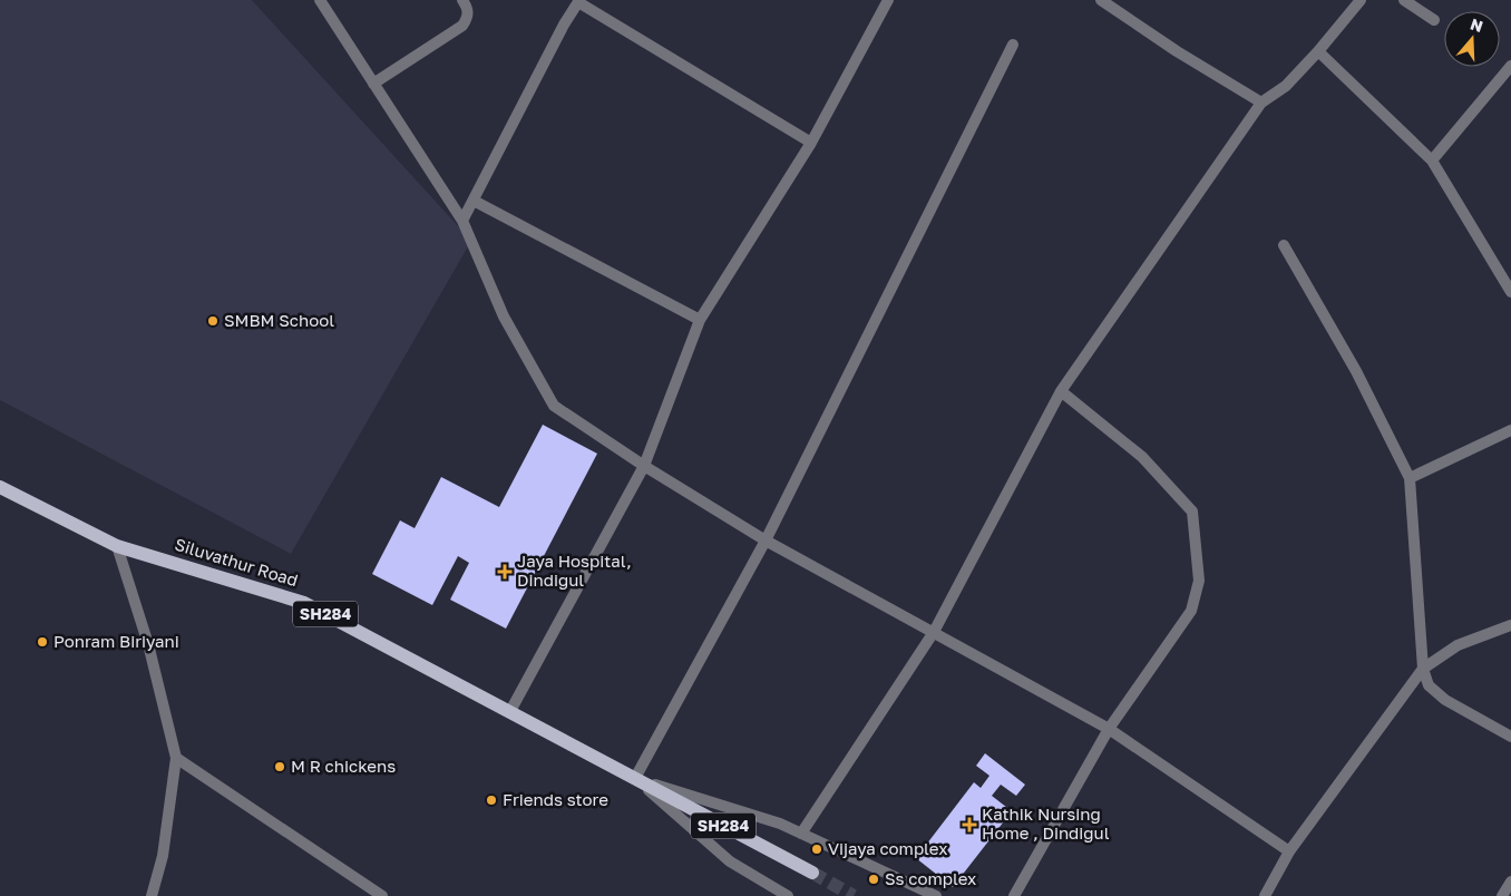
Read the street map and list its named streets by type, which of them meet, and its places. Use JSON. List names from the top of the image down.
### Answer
{
  "streets": {
    "main road": ["Siluvathur Road", "SH284"]
  },
  "crossings": [
    ["Siluvathur Road", "SH284"]
  ],
  "places": {
    "other": [
      "SMBM School",
      "Ponram Biriyani",
      "M R chickens",
      "Friends store",
      "Vijaya complex",
      "Ss complex"
    ],
    "health": ["Jaya Hospital, Dindigul", "Kathik Nursing Home , Dindigul"]
  },
  "north": "top"
}
